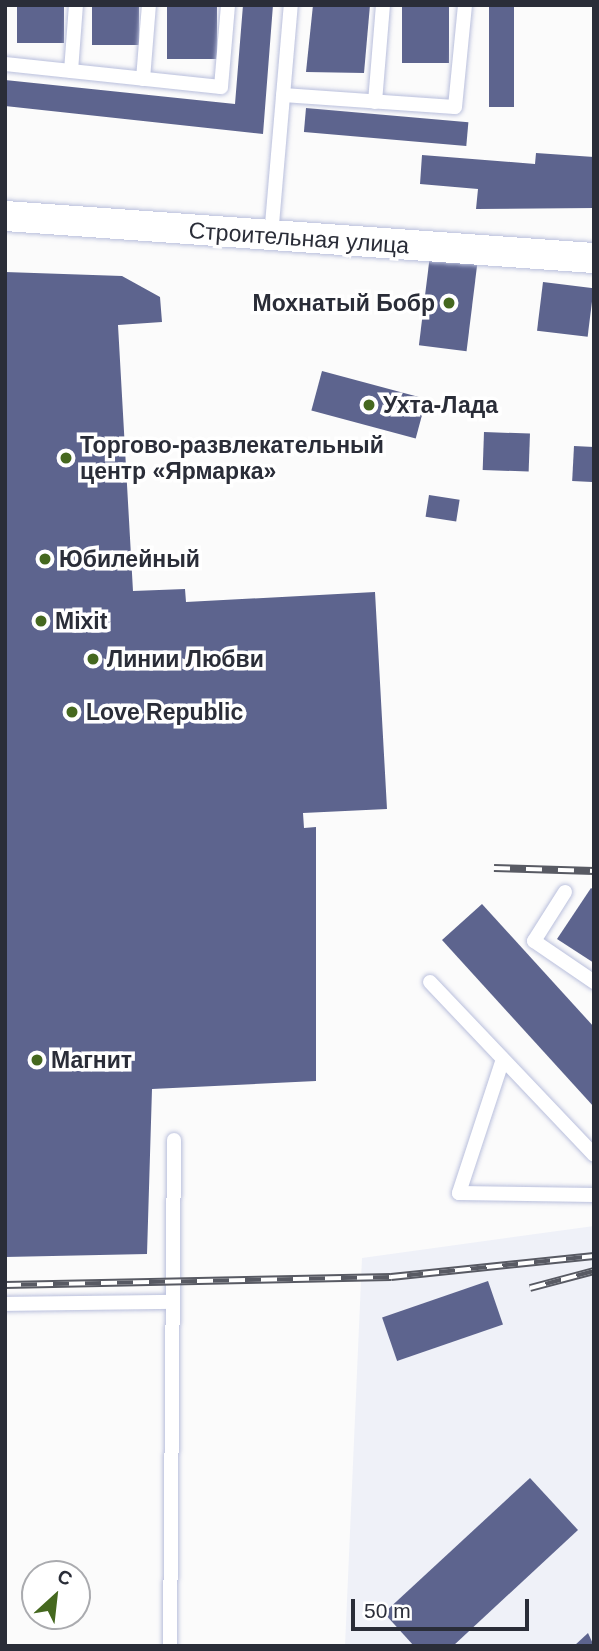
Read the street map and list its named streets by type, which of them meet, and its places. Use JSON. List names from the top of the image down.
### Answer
{
  "streets": {
    "street": ["Строительная улица"]
  },
  "places": [
    "Мохнатый Бобр",
    "Ухта-Лада",
    "Торгово-развлекательный центр «Ярмарка»",
    "Юбилейный",
    "Mixit",
    "Линии Любви",
    "Love Republic",
    "Магнит"
  ],
  "scale_bar": "50 m",
  "north": "top right"
}
